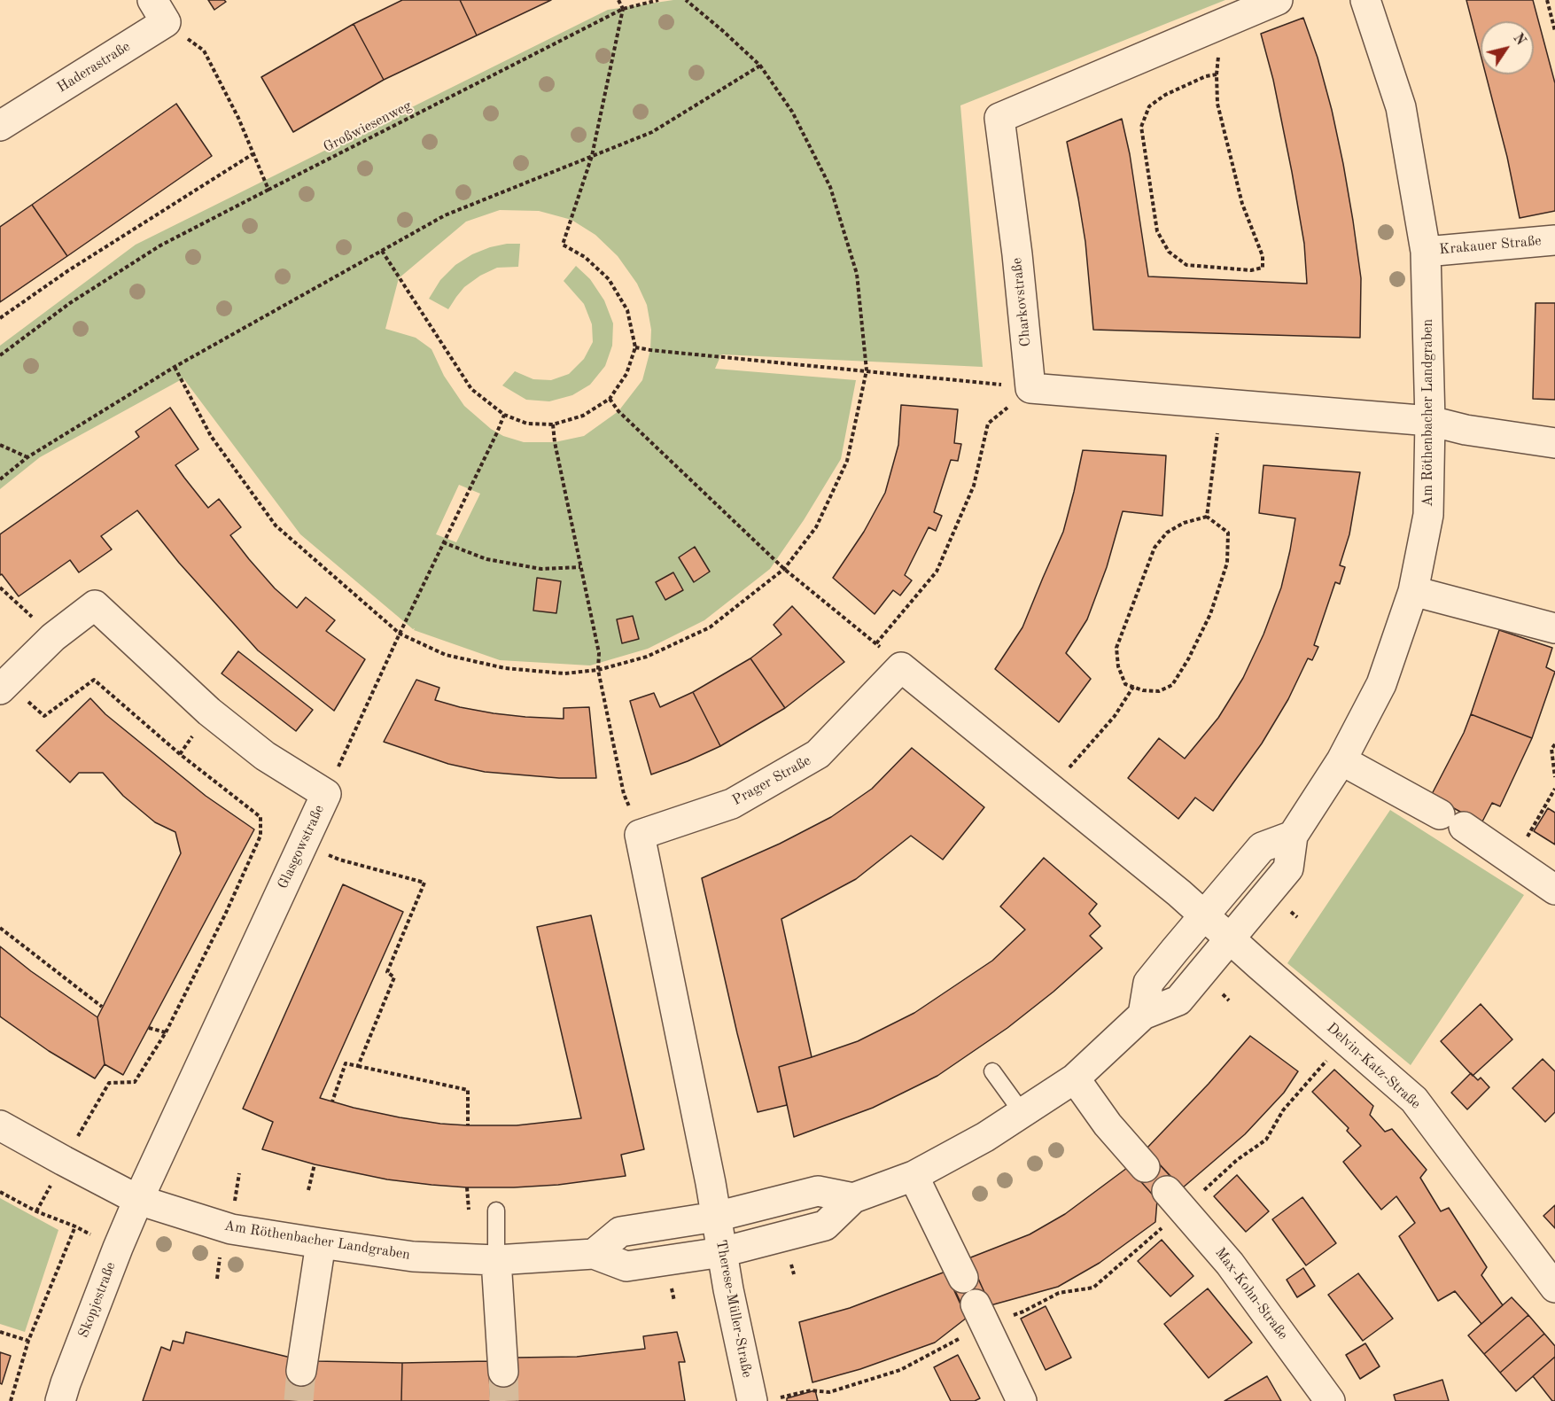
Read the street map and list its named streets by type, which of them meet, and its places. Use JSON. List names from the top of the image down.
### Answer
{
  "streets": {
    "street": [
      "Haderastraße",
      "Krakauer Straße",
      "Charkovstraße",
      "Am Röthenbacher Landgraben",
      "Prager Straße",
      "Glasgowstraße",
      "Delvin-Katz-Straße",
      "Max-Kohn-Straße",
      "Skopjestraße",
      "Therese-Müller-Straße"
    ],
    "path": ["Großwiesenweg"]
  },
  "crossings": [
    ["Krakauer Straße", "Am Röthenbacher Landgraben"],
    ["Am Röthenbacher Landgraben", "Glasgowstraße"],
    ["Am Röthenbacher Landgraben", "Delvin-Katz-Straße"],
    ["Am Röthenbacher Landgraben", "Skopjestraße"],
    ["Am Röthenbacher Landgraben", "Therese-Müller-Straße"],
    ["Glasgowstraße", "Skopjestraße"]
  ],
  "north": "top right"
}
